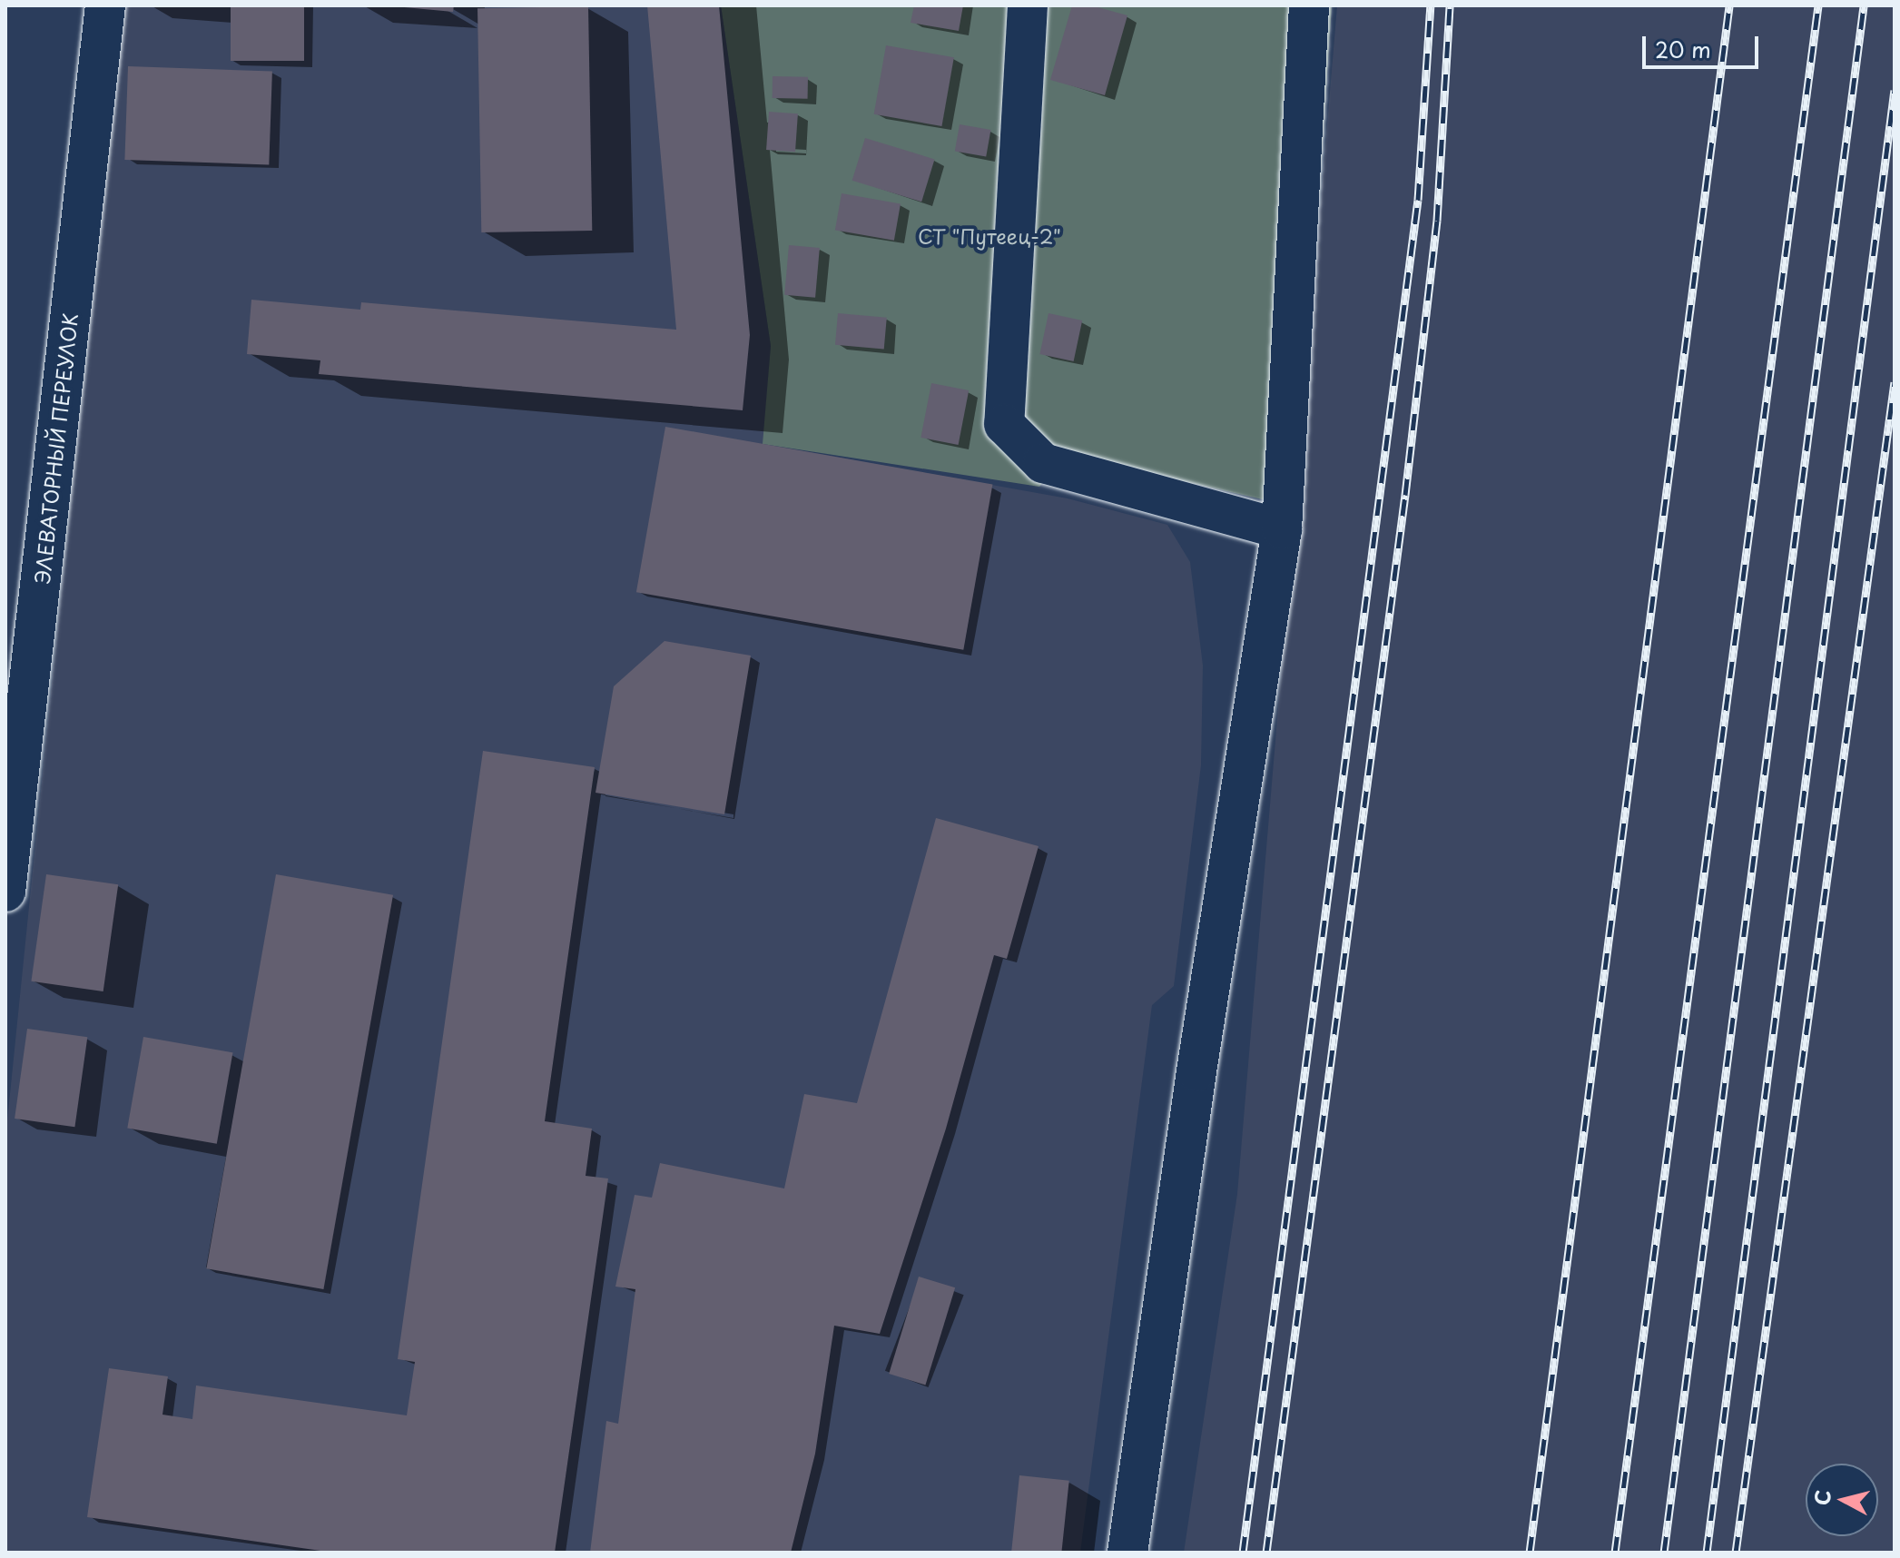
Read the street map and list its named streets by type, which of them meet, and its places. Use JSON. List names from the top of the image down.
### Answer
{
  "streets": {
    "street": ["ЭЛЕВАТОРНЫЙ ПЕРЕУЛОК"]
  },
  "parks": ["СТ \"Путеец-2\""],
  "scale_bar": "20 m",
  "north": "left"
}
